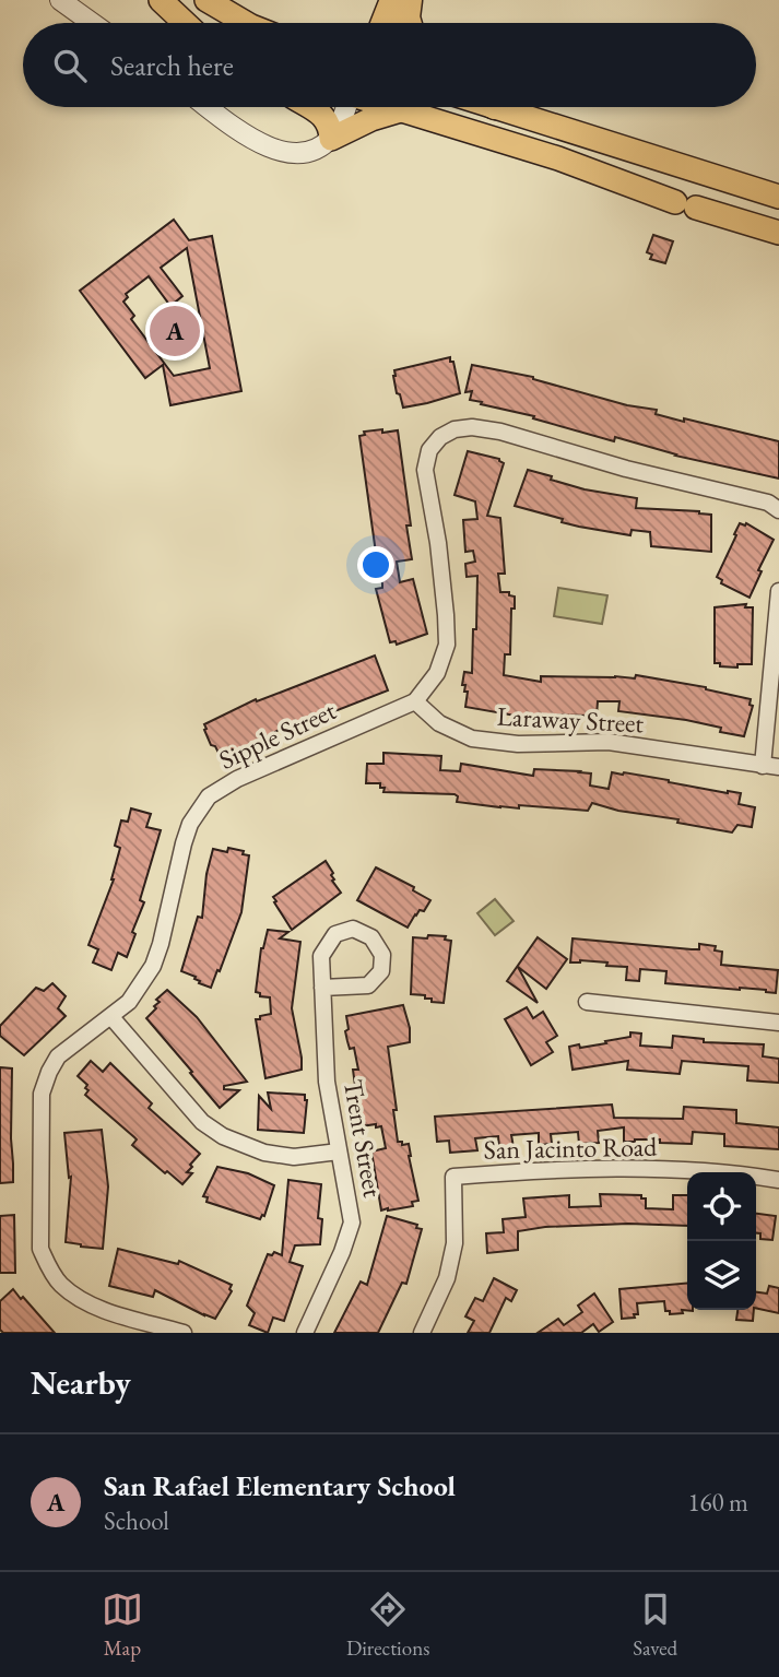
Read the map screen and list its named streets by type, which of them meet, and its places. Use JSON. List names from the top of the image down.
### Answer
{
  "streets": {
    "street": [
      "Laraway Street",
      "Sipple Street",
      "Trent Street",
      "San Jacinto Road"
    ]
  },
  "crossings": [
    ["Laraway Street", "Sipple Street"]
  ],
  "page": {
    "search": "Search here",
    "pins": "A",
    "heading": "Nearby",
    "list": [
      {
        "mark": "A",
        "name": "San Rafael Elementary School",
        "note": "School",
        "value": "160 m"
      }
    ],
    "nav": ["Map", "Directions", "Saved"]
  }
}
